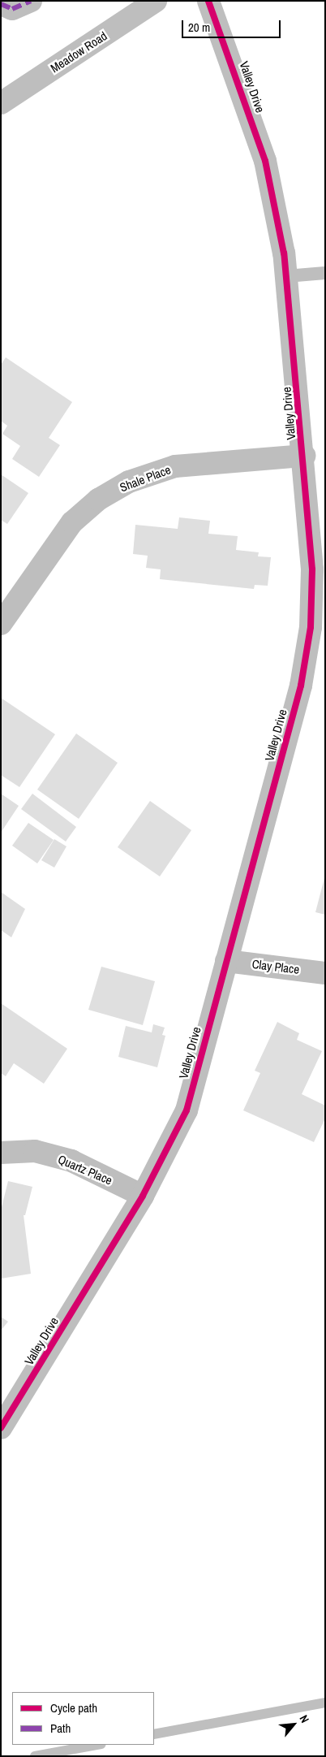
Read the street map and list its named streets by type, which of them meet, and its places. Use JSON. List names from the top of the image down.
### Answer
{
  "streets": {
    "street": [
      "Meadow Road",
      "Valley Drive",
      "Shale Place",
      "Clay Place",
      "Quartz Place"
    ]
  },
  "crossings": [
    ["Valley Drive", "Shale Place"],
    ["Valley Drive", "Clay Place"],
    ["Valley Drive", "Quartz Place"]
  ],
  "legend": ["Cycle path", "Path"],
  "scale_bar": "20 m",
  "north": "top right"
}
